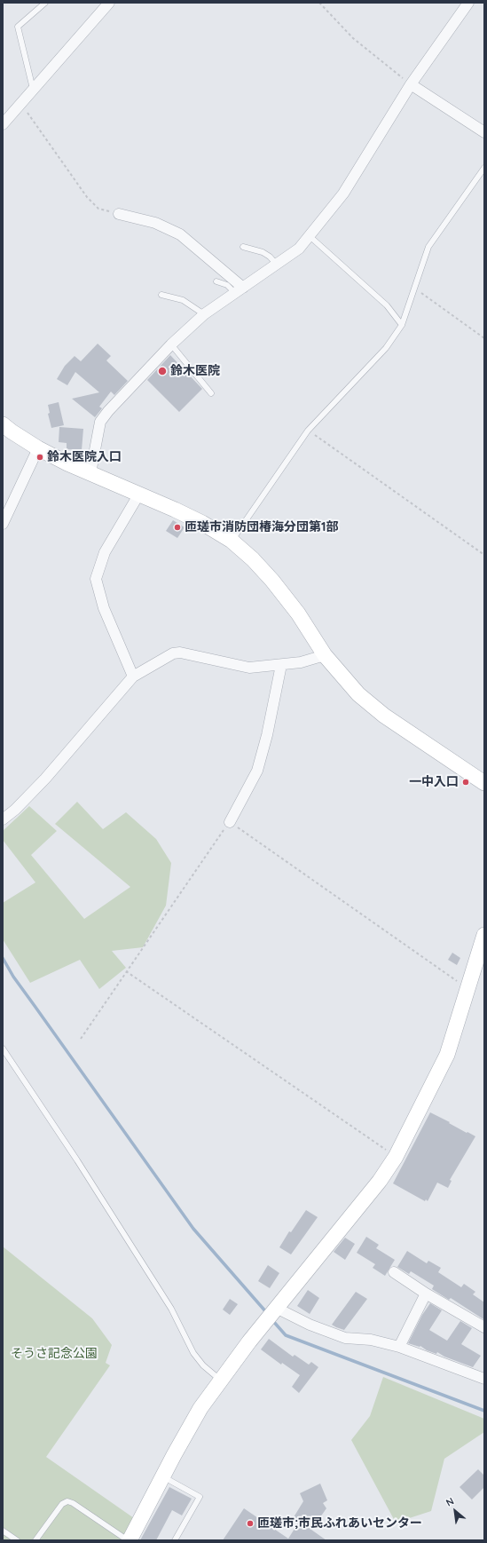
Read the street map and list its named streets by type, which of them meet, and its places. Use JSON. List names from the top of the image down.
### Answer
{
  "parks": ["そうさ記念公園"],
  "places": [
    "鈴木医院",
    "鈴木医院入口",
    "匝瑳市消防団椿海分団第1部",
    "一中入口",
    "匝瑳市;市民ふれあいセンター"
  ],
  "north": "top left"
}
